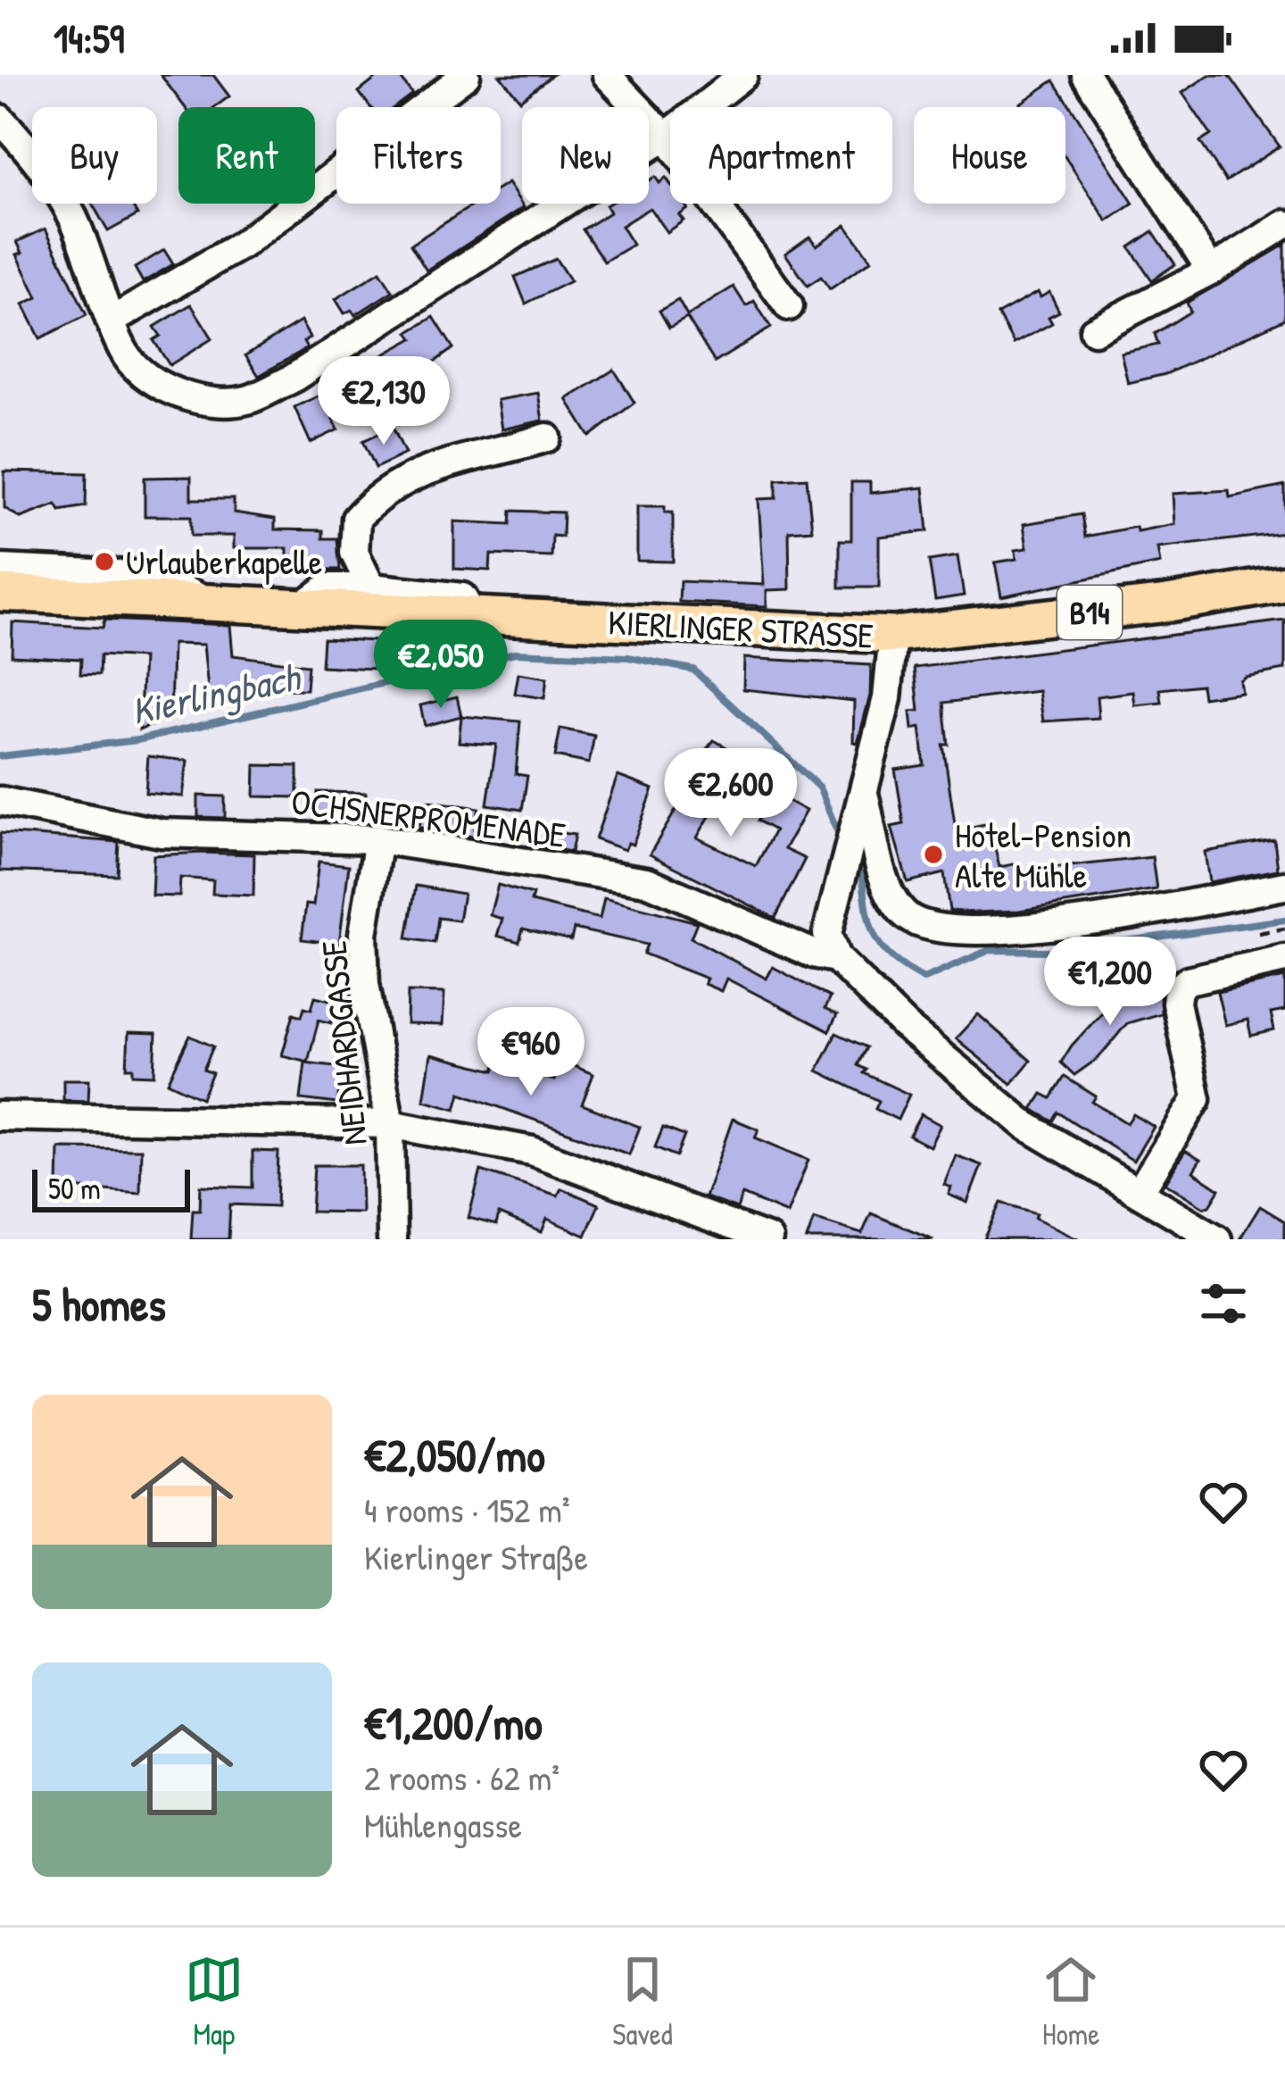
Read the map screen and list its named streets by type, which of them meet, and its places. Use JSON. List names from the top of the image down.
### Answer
{
  "streets": {
    "main road": ["B14", "KIERLINGER STRASSE"],
    "street": ["OCHSNERPROMENADE", "NEIDHARDGASSE"]
  },
  "crossings": [
    ["OCHSNERPROMENADE", "NEIDHARDGASSE"]
  ],
  "water": ["Kierlingbach"],
  "places": ["Urlauberkapelle", "Hotel-Pension Alte Mühle"],
  "scale_bar": "50 m",
  "page": {
    "status": "14:59",
    "chip": [
      "Buy",
      "Rent",
      "Filters",
      "New",
      "Apartment",
      "House"
    ],
    "price": [
      "€2,130",
      "€2,050",
      "€2,600",
      "€1,200",
      "€960"
    ],
    "scale": "50 m",
    "heading": "5 homes",
    "list": [
      {
        "name": "€2,050/mo",
        "note": "4 rooms · 152 m² · Kierlinger Straße"
      },
      {
        "name": "€1,200/mo",
        "note": "2 rooms · 62 m² · Mühlengasse"
      }
    ],
    "tabs": ["Map", "Saved", "Home"]
  }
}
